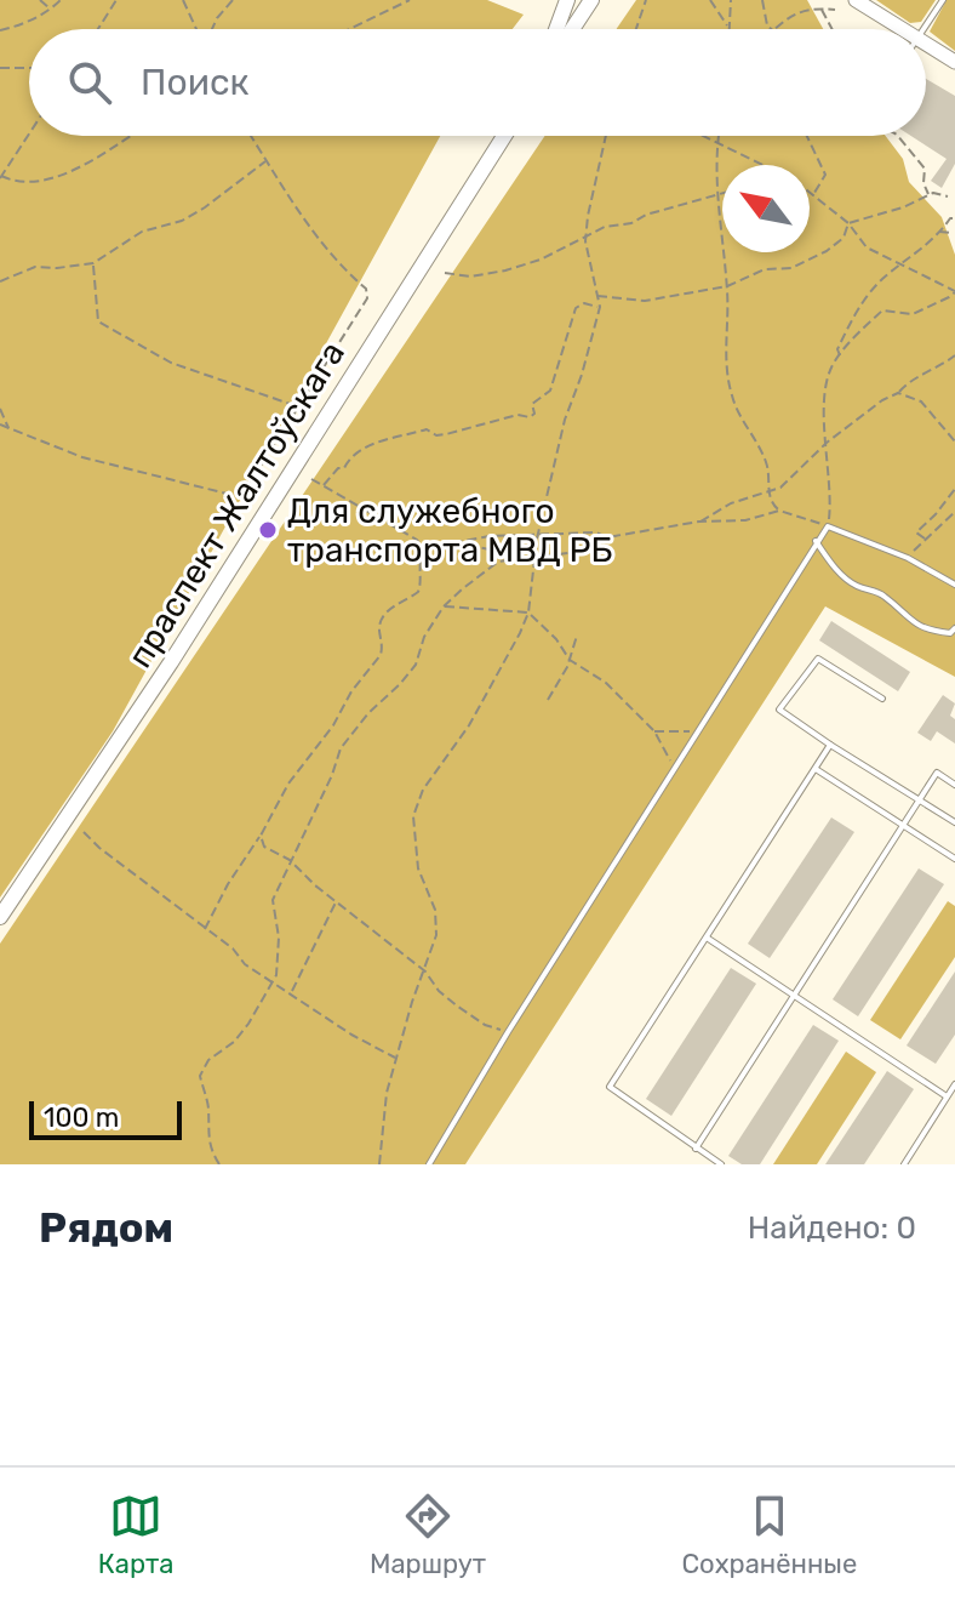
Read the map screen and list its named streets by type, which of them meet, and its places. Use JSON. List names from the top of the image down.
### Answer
{
  "streets": {
    "main road": ["праспект Жалтоўскага"]
  },
  "places": ["Для служебного транспорта МВД РБ"],
  "scale_bar": "100 m",
  "north": "top left",
  "page": {
    "search": "Поиск",
    "scale": "100 m",
    "heading": ["Рядом", "Найдено: 0"],
    "nav": ["Карта", "Маршрут", "Сохранённые"]
  }
}
